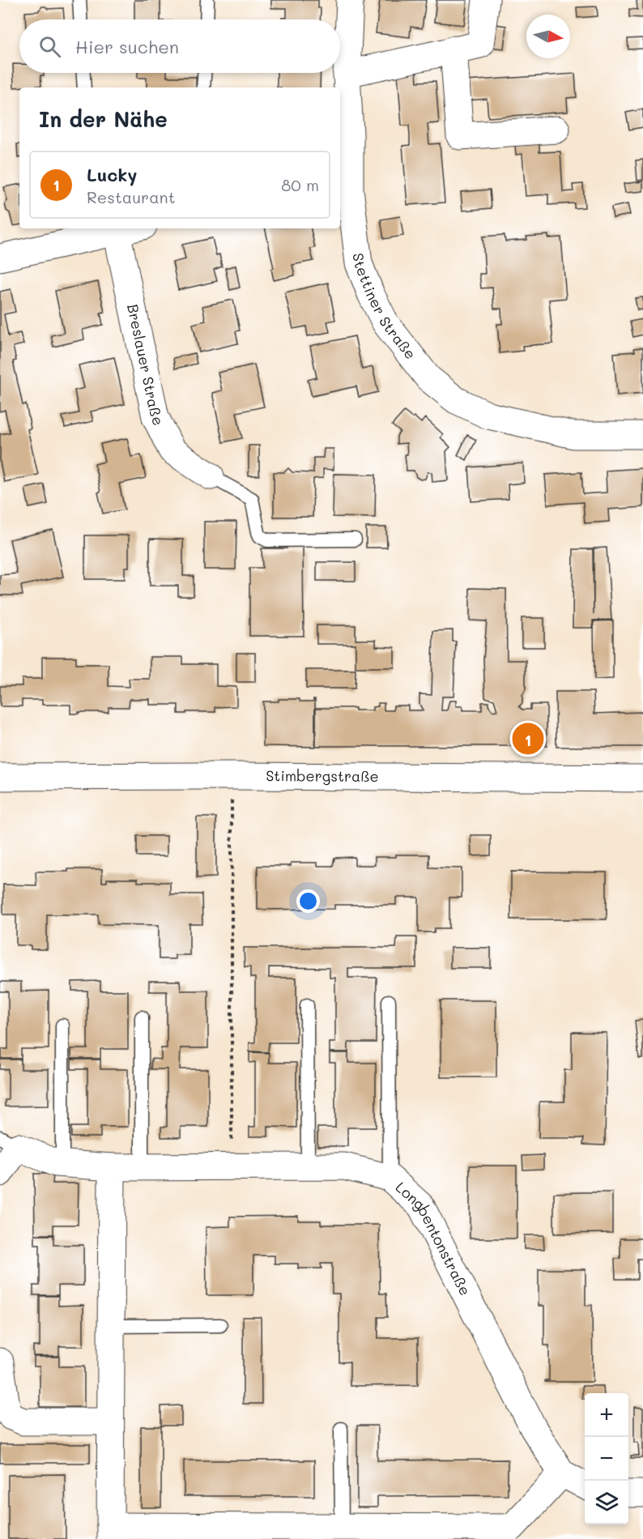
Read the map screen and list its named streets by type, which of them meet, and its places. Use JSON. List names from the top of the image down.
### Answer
{
  "streets": {
    "street": [
      "Stettiner Straße",
      "Breslauer Straße",
      "Stimbergstraße",
      "Longbentonstraße"
    ]
  },
  "north": "right",
  "page": {
    "search": "Hier suchen",
    "heading": "In der Nähe",
    "list": [
      {
        "mark": "1",
        "name": "Lucky",
        "note": "Restaurant",
        "value": "80 m"
      }
    ],
    "pins": "1",
    "map_buttons": ["+", "−"]
  }
}
